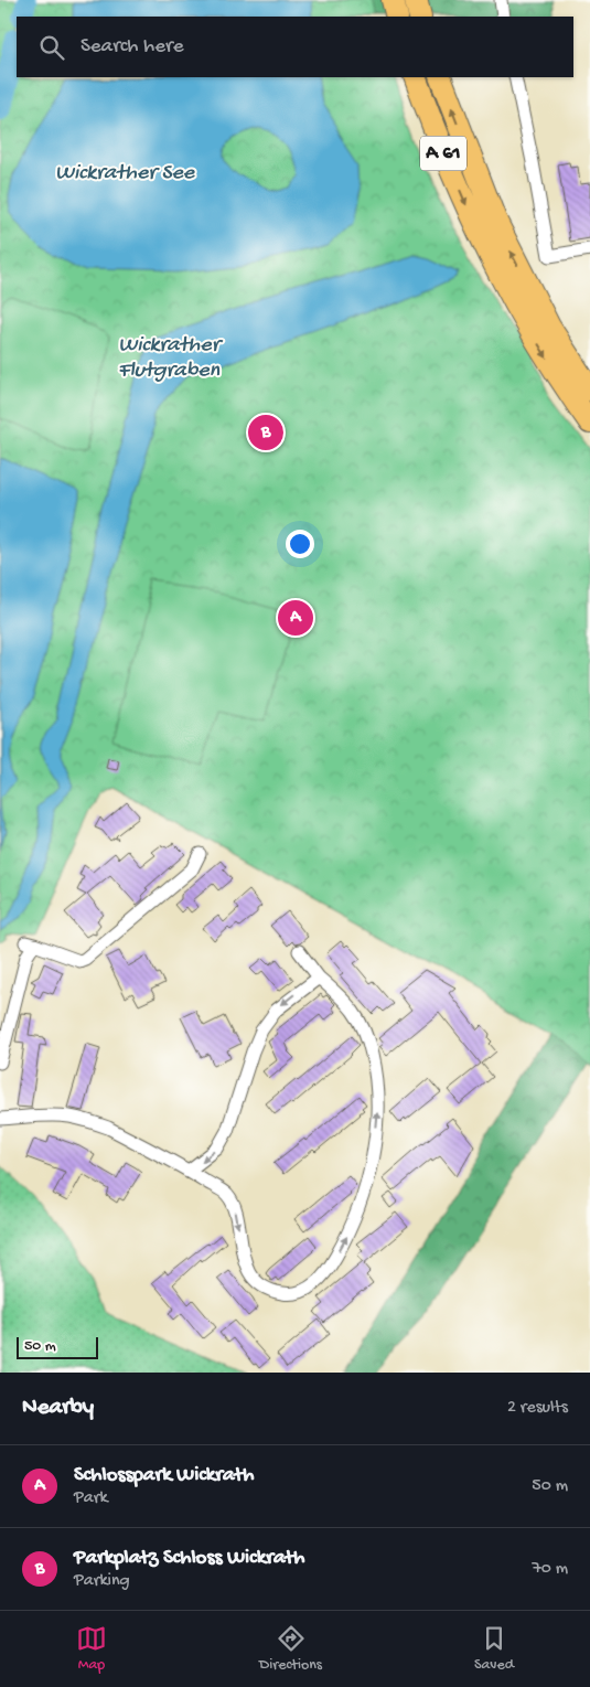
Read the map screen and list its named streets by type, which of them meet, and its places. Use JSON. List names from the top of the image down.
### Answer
{
  "streets": {
    "highway": ["A 61"]
  },
  "water": ["Wickrather See", "Wickrather Flutgraben"],
  "scale_bar": "50 m",
  "page": {
    "search": "Search here",
    "pins": ["B", "A"],
    "scale": "50 m",
    "heading": ["Nearby", "2 results"],
    "list": [
      {
        "mark": "A",
        "name": "Schlosspark Wickrath",
        "note": "Park",
        "value": "50 m"
      },
      {
        "mark": "B",
        "name": "Parkplatz Schloss Wickrath",
        "note": "Parking",
        "value": "70 m"
      }
    ],
    "nav": ["Map", "Directions", "Saved"]
  }
}
